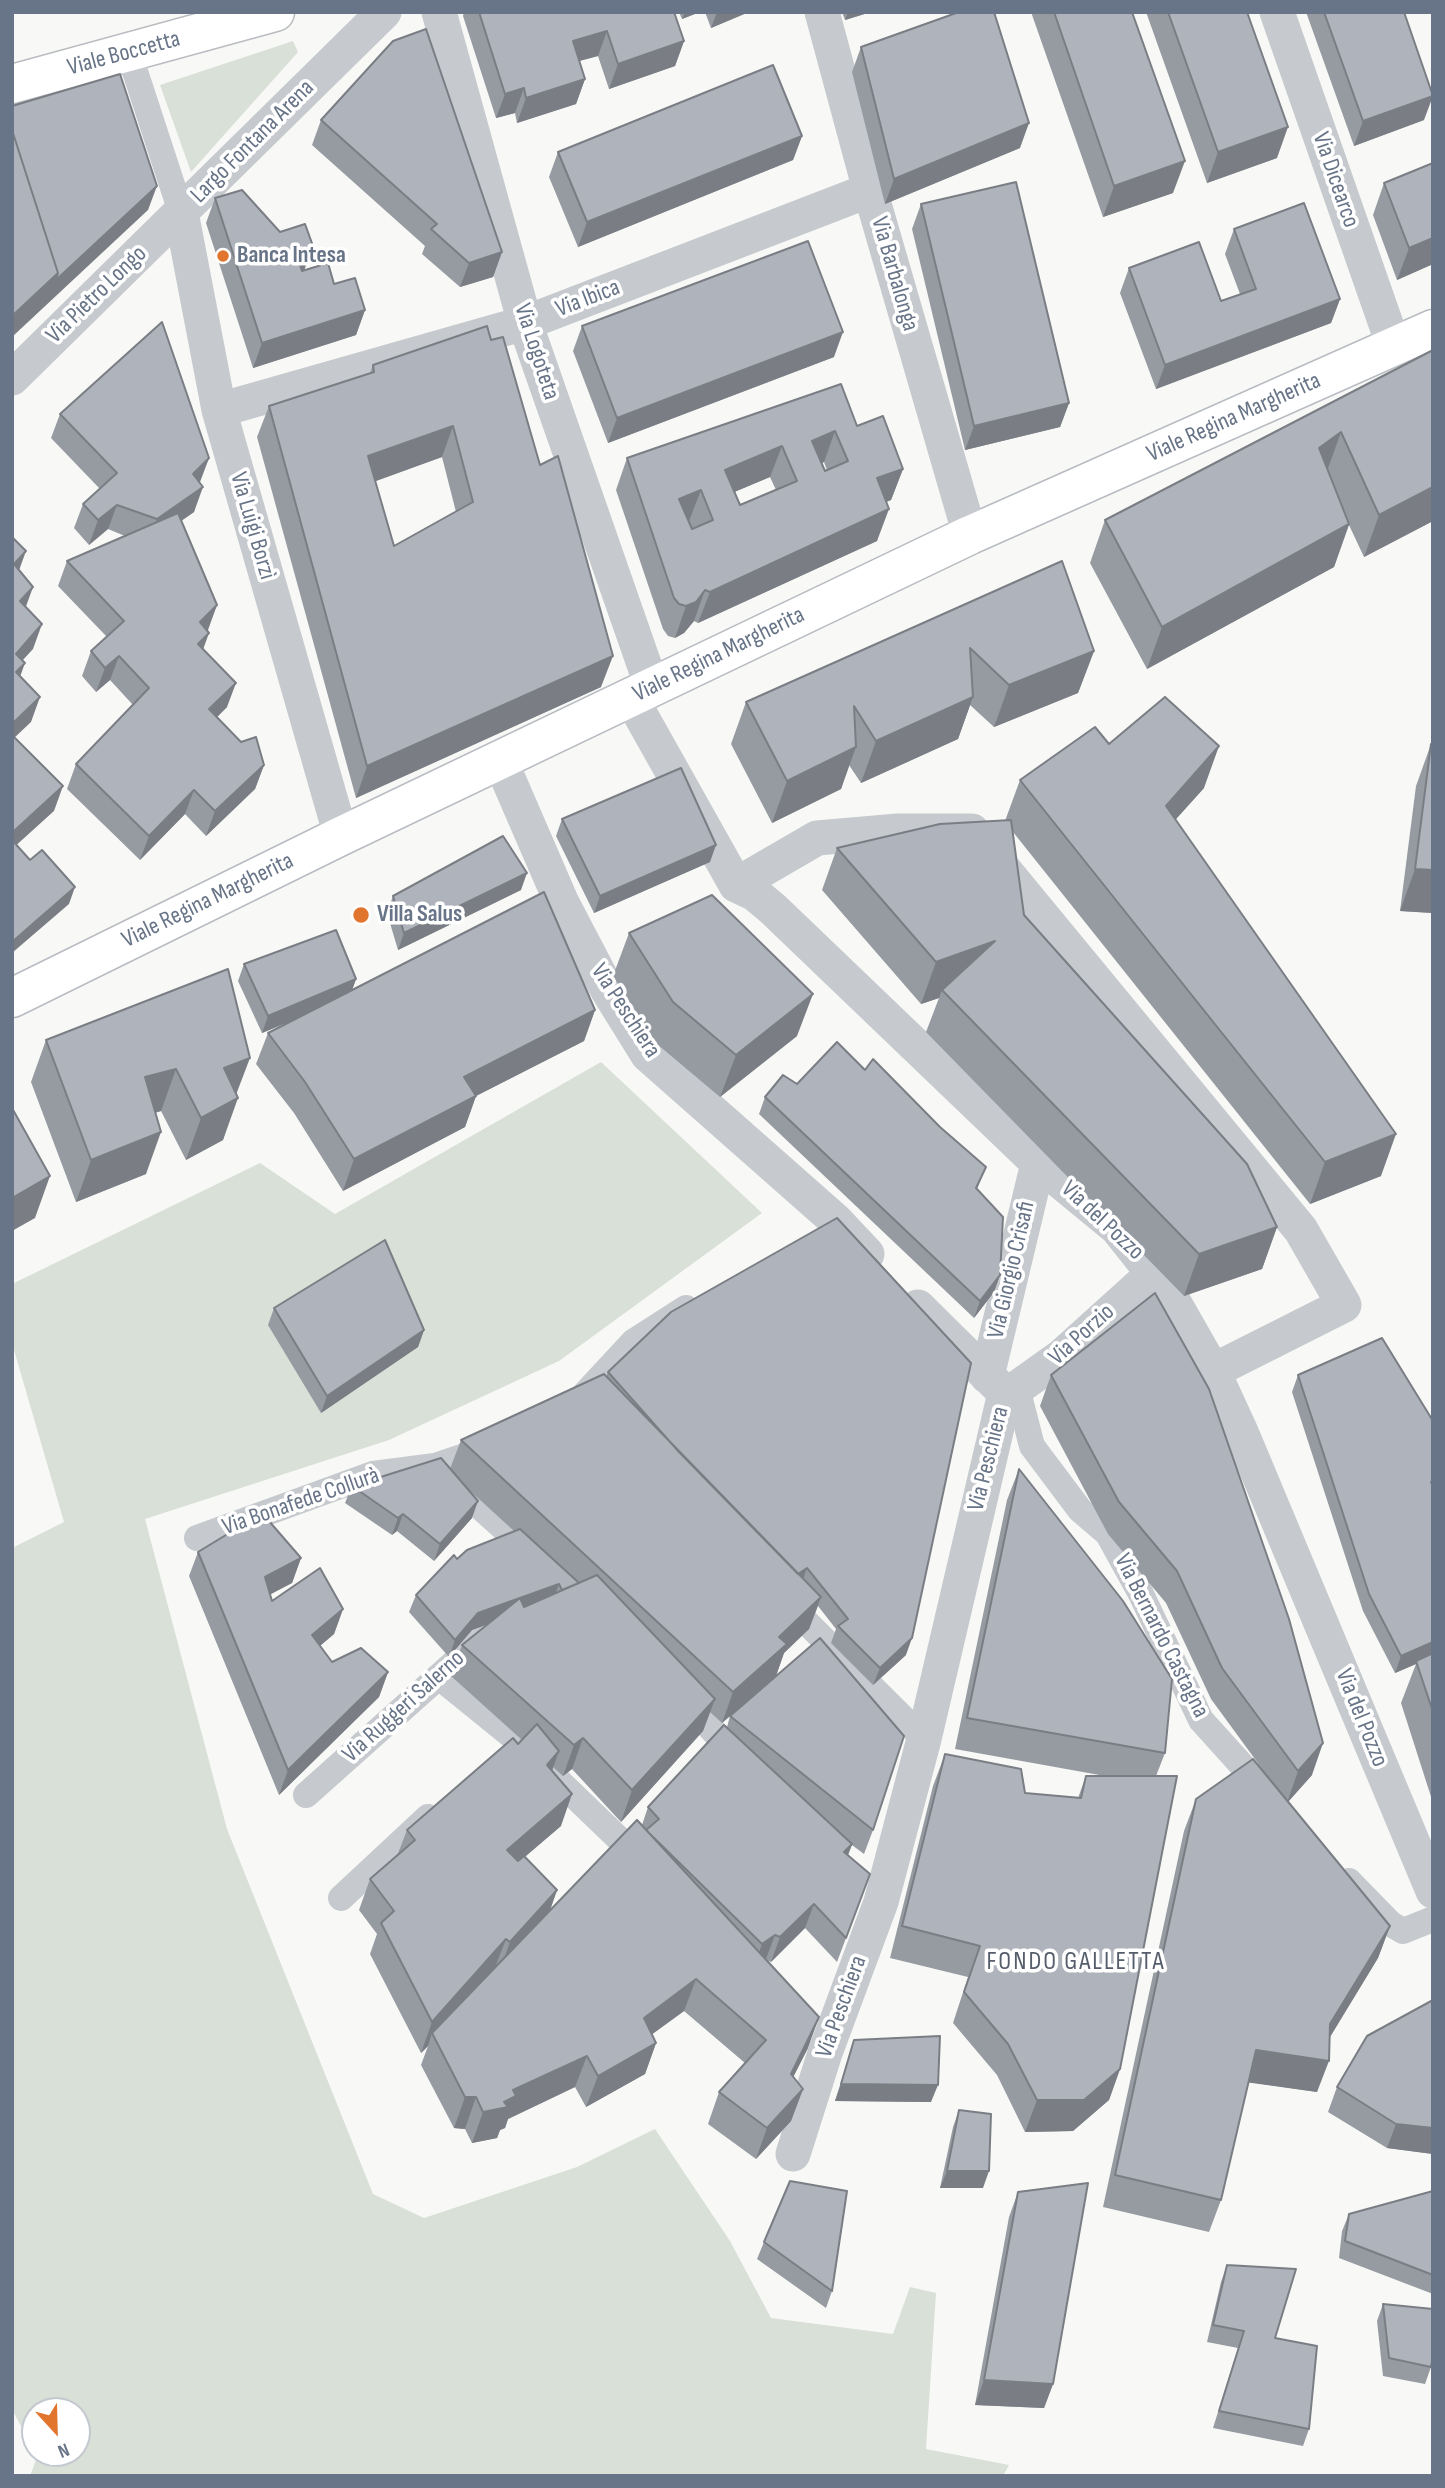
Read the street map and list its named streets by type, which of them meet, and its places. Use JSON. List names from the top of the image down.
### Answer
{
  "streets": {
    "main road": ["Viale Boccetta", "Viale Regina Margherita"],
    "street": [
      "Largo Fontana Arena",
      "Via Dicearco",
      "Via Barbalonga",
      "Via Pietro Longo",
      "Via Ibica",
      "Via Logoteta",
      "Via Luigi Borzì",
      "Via Peschiera",
      "Via del Pozzo",
      "Via Giorgio Crisafi",
      "Via Porzio",
      "Via Bonafede Collurà",
      "Via Bernardo Castagna",
      "Via Ruggeri Salerno"
    ]
  },
  "crossings": [
    ["Viale Boccetta", "Largo Fontana Arena"],
    ["Largo Fontana Arena", "Via Pietro Longo"],
    ["Largo Fontana Arena", "Via Luigi Borzì"],
    ["Via Dicearco", "Viale Regina Margherita"],
    ["Via Barbalonga", "Via Ibica"],
    ["Via Barbalonga", "Viale Regina Margherita"],
    ["Via Pietro Longo", "Via Luigi Borzì"],
    ["Via Ibica", "Via Logoteta"],
    ["Via Ibica", "Via Luigi Borzì"],
    ["Via Logoteta", "Viale Regina Margherita"],
    ["Via Logoteta", "Via del Pozzo"],
    ["Viale Regina Margherita", "Via Luigi Borzì"],
    ["Viale Regina Margherita", "Via Peschiera"],
    ["Viale Regina Margherita", "Via del Pozzo"],
    ["Via Peschiera", "Via Giorgio Crisafi"],
    ["Via Peschiera", "Via Porzio"],
    ["Via Peschiera", "Via Bernardo Castagna"],
    ["Via del Pozzo", "Via Giorgio Crisafi"],
    ["Via del Pozzo", "Via Porzio"],
    ["Via Giorgio Crisafi", "Via Porzio"],
    ["Via Giorgio Crisafi", "Via Bernardo Castagna"],
    ["Via Porzio", "Via Bernardo Castagna"]
  ],
  "districts": ["FONDO GALLETTA"],
  "places": ["Banca Intesa", "Villa Salus"],
  "north": "bottom"
}
